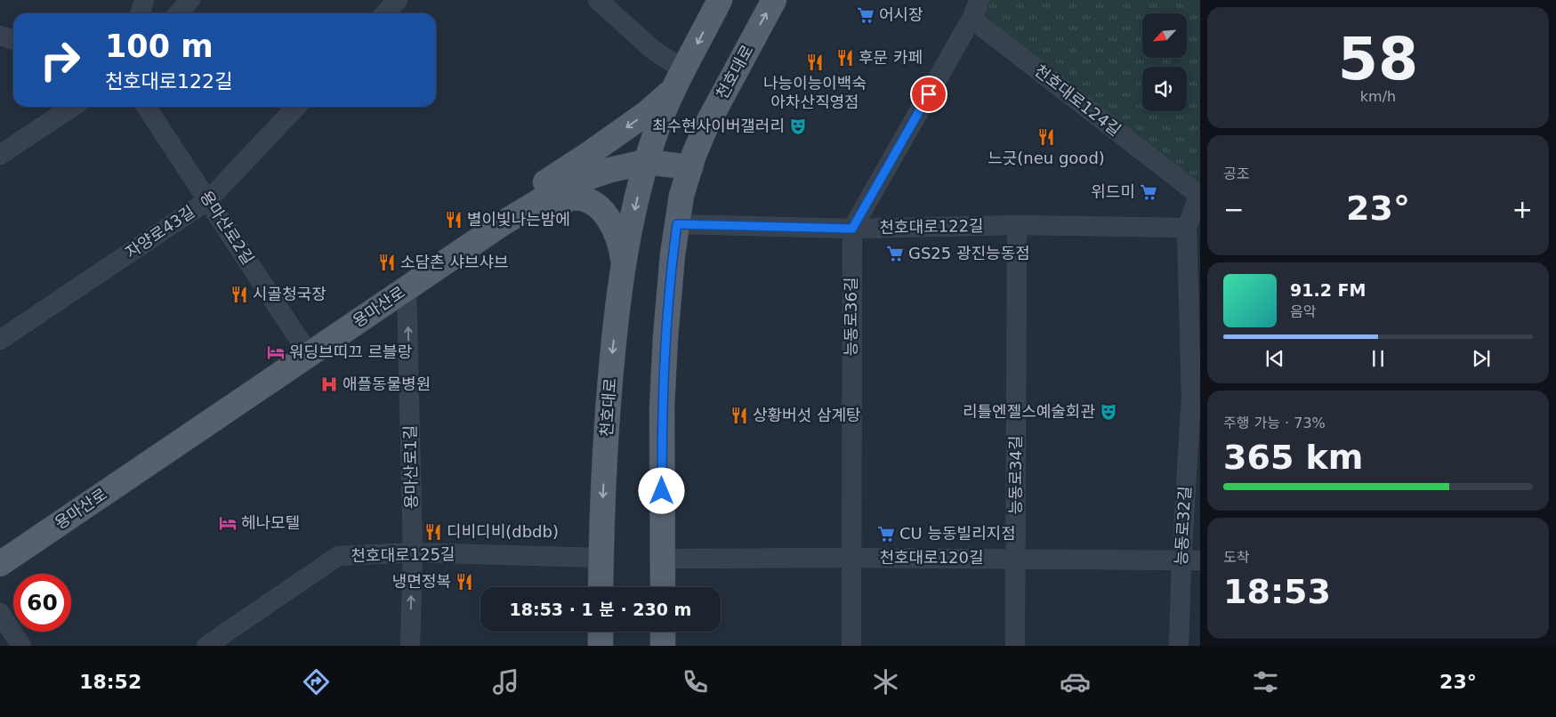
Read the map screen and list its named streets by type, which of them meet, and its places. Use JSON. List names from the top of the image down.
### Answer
{
  "streets": {
    "main road": ["천호대로", "용마산로"],
    "street": [
      "천호대로124길",
      "천호대로122길",
      "용마산로2길",
      "자양로43길",
      "능동로36길",
      "용마산로1길",
      "능동로34길",
      "능동로32길",
      "천호대로125길",
      "천호대로120길"
    ]
  },
  "crossings": [
    ["천호대로", "천호대로122길"],
    ["천호대로", "용마산로"],
    ["천호대로", "천호대로125길"],
    ["천호대로", "천호대로120길"],
    ["천호대로124길", "능동로36길"],
    ["천호대로124길", "능동로32길"],
    ["천호대로122길", "능동로36길"],
    ["천호대로122길", "능동로34길"],
    ["천호대로122길", "능동로32길"],
    ["용마산로2길", "자양로43길"],
    ["용마산로2길", "용마산로"],
    ["용마산로", "용마산로1길"],
    ["능동로36길", "천호대로120길"],
    ["용마산로1길", "천호대로125길"],
    ["능동로34길", "천호대로120길"],
    ["능동로32길", "천호대로120길"]
  ],
  "one_way": ["용마산로1길"],
  "places": {
    "supermarket": [
      "어시장",
      "위드미",
      "GS25 광진능동점",
      "CU 능동빌리지점"
    ],
    "restaurant": [
      "후문 카페",
      "나능이능이백숙 아차산직영점",
      "느긋(neu good)",
      "별이빛나는밤에",
      "소담촌 샤브샤브",
      "시골청국장",
      "상황버섯 삼계탕",
      "디비디비(dbdb)",
      "냉면정복"
    ],
    "theatre": ["최수현사이버갤러리", "리틀엔젤스예술회관"],
    "hotel": ["워딩브띠끄 르블랑", "헤나모텔"],
    "hospital": ["애플동물병원"]
  },
  "north": "bottom left",
  "page": {
    "tile": [
      ["58", "km/h"],
      "공조",
      ["주행 가능 · 73%", "365 km"],
      ["도착", "18:53"]
    ],
    "turn": ["100 m", "천호대로122길"],
    "heat": ["−", "23°", "+"],
    "song": ["91.2 FM", "음악"],
    "limit": "60",
    "trip": "18:53 · 1 분 · 230 m",
    "tabs": ["18:52", "23°"]
  }
}
